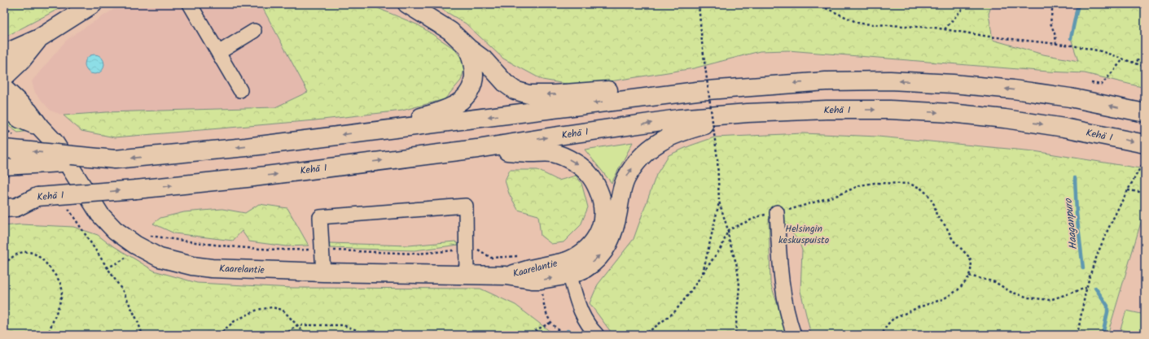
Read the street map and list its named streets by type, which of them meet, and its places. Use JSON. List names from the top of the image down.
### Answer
{
  "streets": {
    "main road": ["Kehä I", "Kaarelantie"]
  },
  "water": ["Haaganpuro"],
  "parks": ["Helsingin keskuspuisto"]
}
